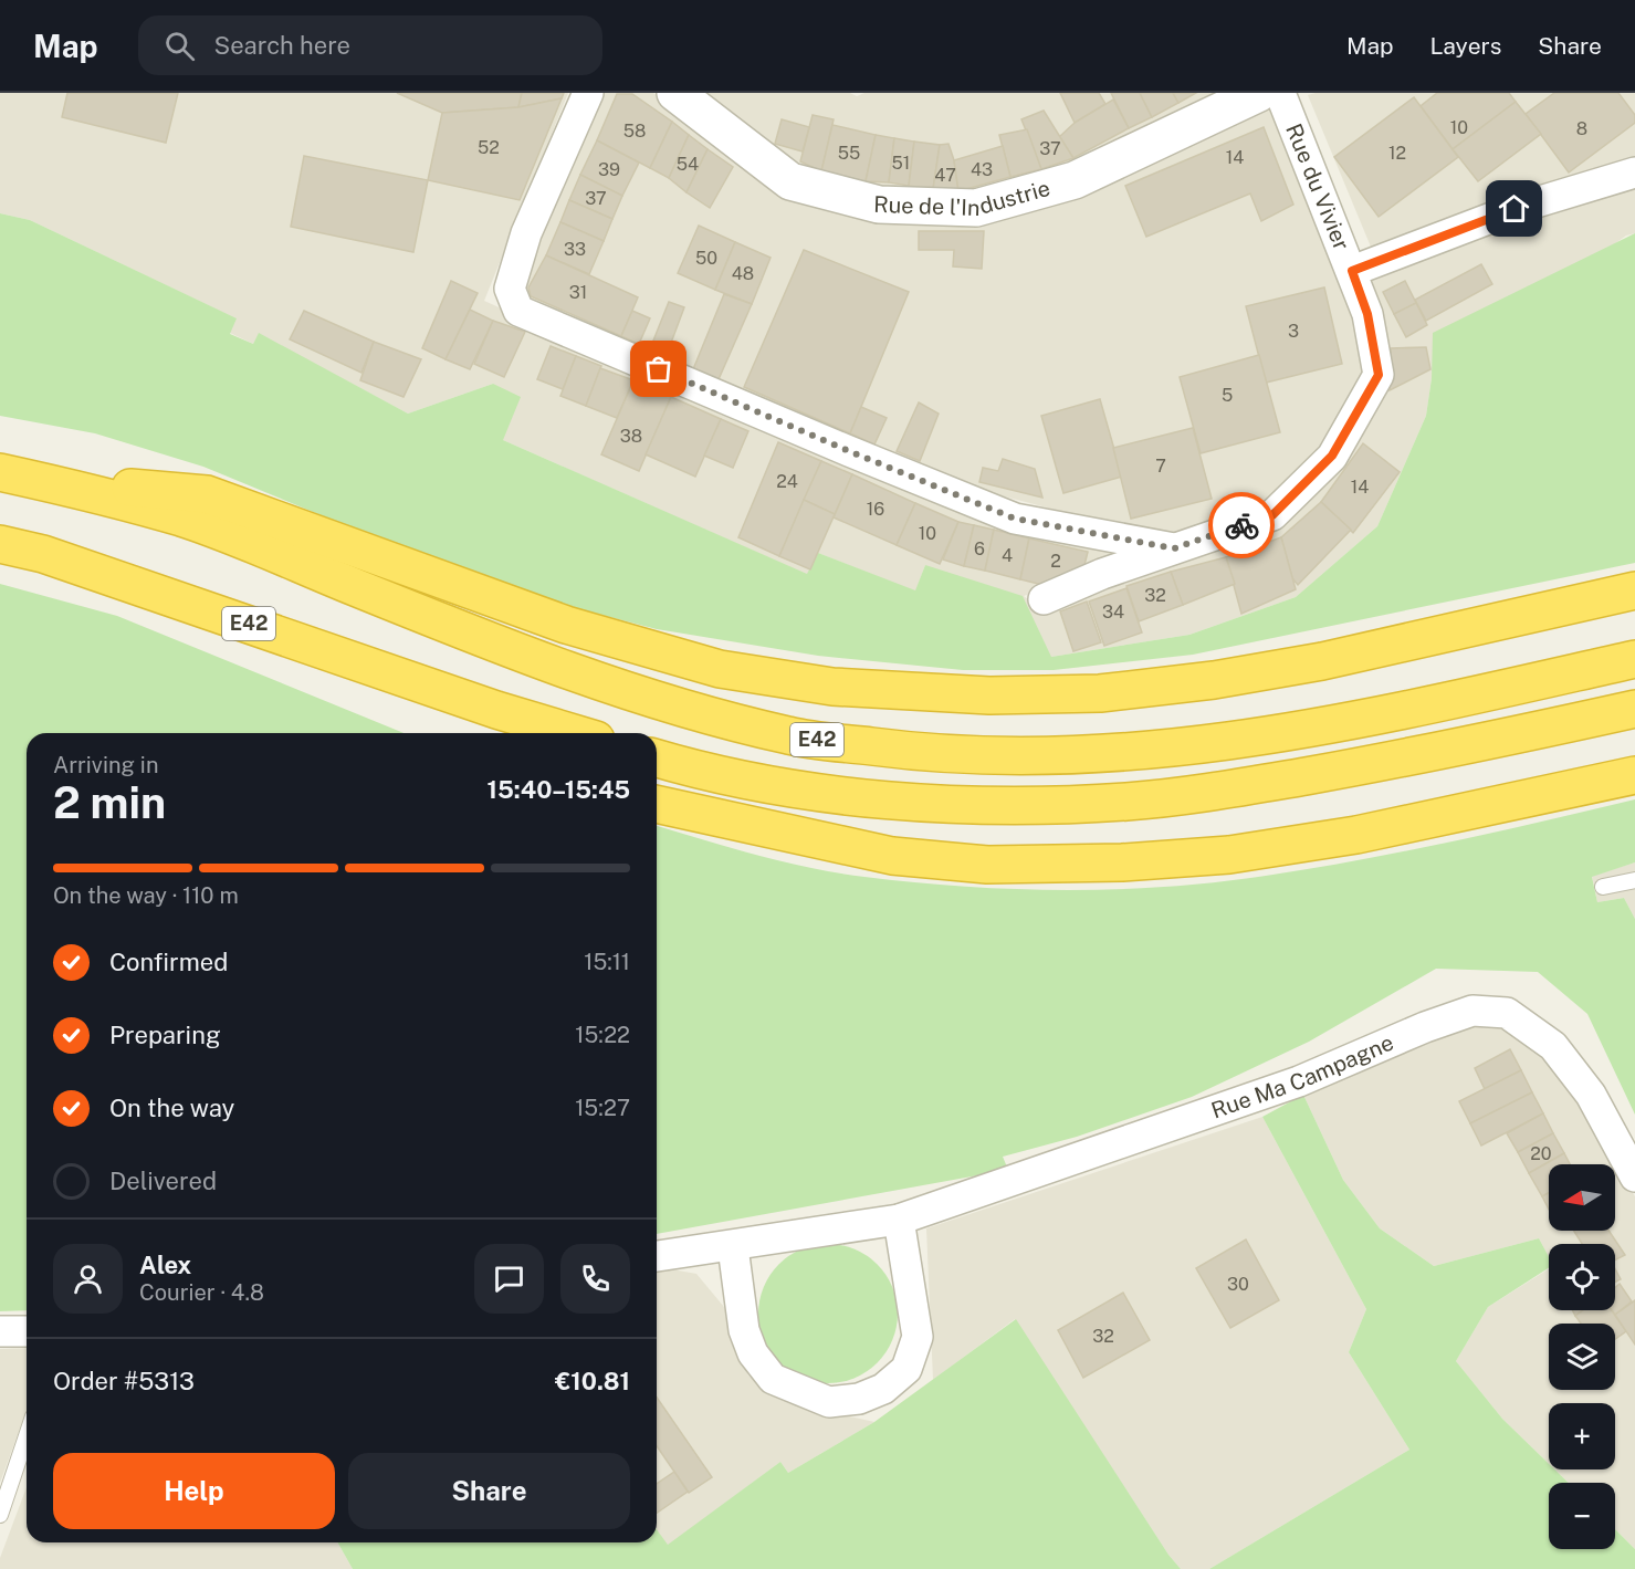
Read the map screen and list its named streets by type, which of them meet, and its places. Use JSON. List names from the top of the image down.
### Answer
{
  "streets": {
    "highway": ["E42"],
    "street": ["Rue du Vivier", "Rue de l'Industrie", "Rue Ma Campagne"]
  },
  "house_numbers": [
    "10",
    "8",
    "58",
    "52",
    "37",
    "55",
    "12",
    "14",
    "51",
    "54",
    "39",
    "43",
    "47",
    "37",
    "33",
    "50",
    "48",
    "31",
    "3",
    "5",
    "38",
    "7",
    "24",
    "14",
    "16",
    "10",
    "6",
    "4",
    "2",
    "32",
    "34",
    "20",
    "30",
    "32"
  ],
  "north": "left",
  "page": {
    "header": "Map",
    "search": "Search here",
    "nav": ["Map", "Layers", "Share"],
    "heading": ["2 min", "Arriving in", "15:40–15:45"],
    "panel": [
      "Alex",
      "Courier · 4.8",
      "Order #5313",
      "€10.81"
    ],
    "bar": "On the way · 110 m",
    "list": [
      ["Confirmed", "15:11"],
      ["Preparing", "15:22"],
      ["On the way", "15:27"],
      "Delivered"
    ],
    "map_buttons": ["+", "−"],
    "buttons": ["Help", "Share"]
  }
}
